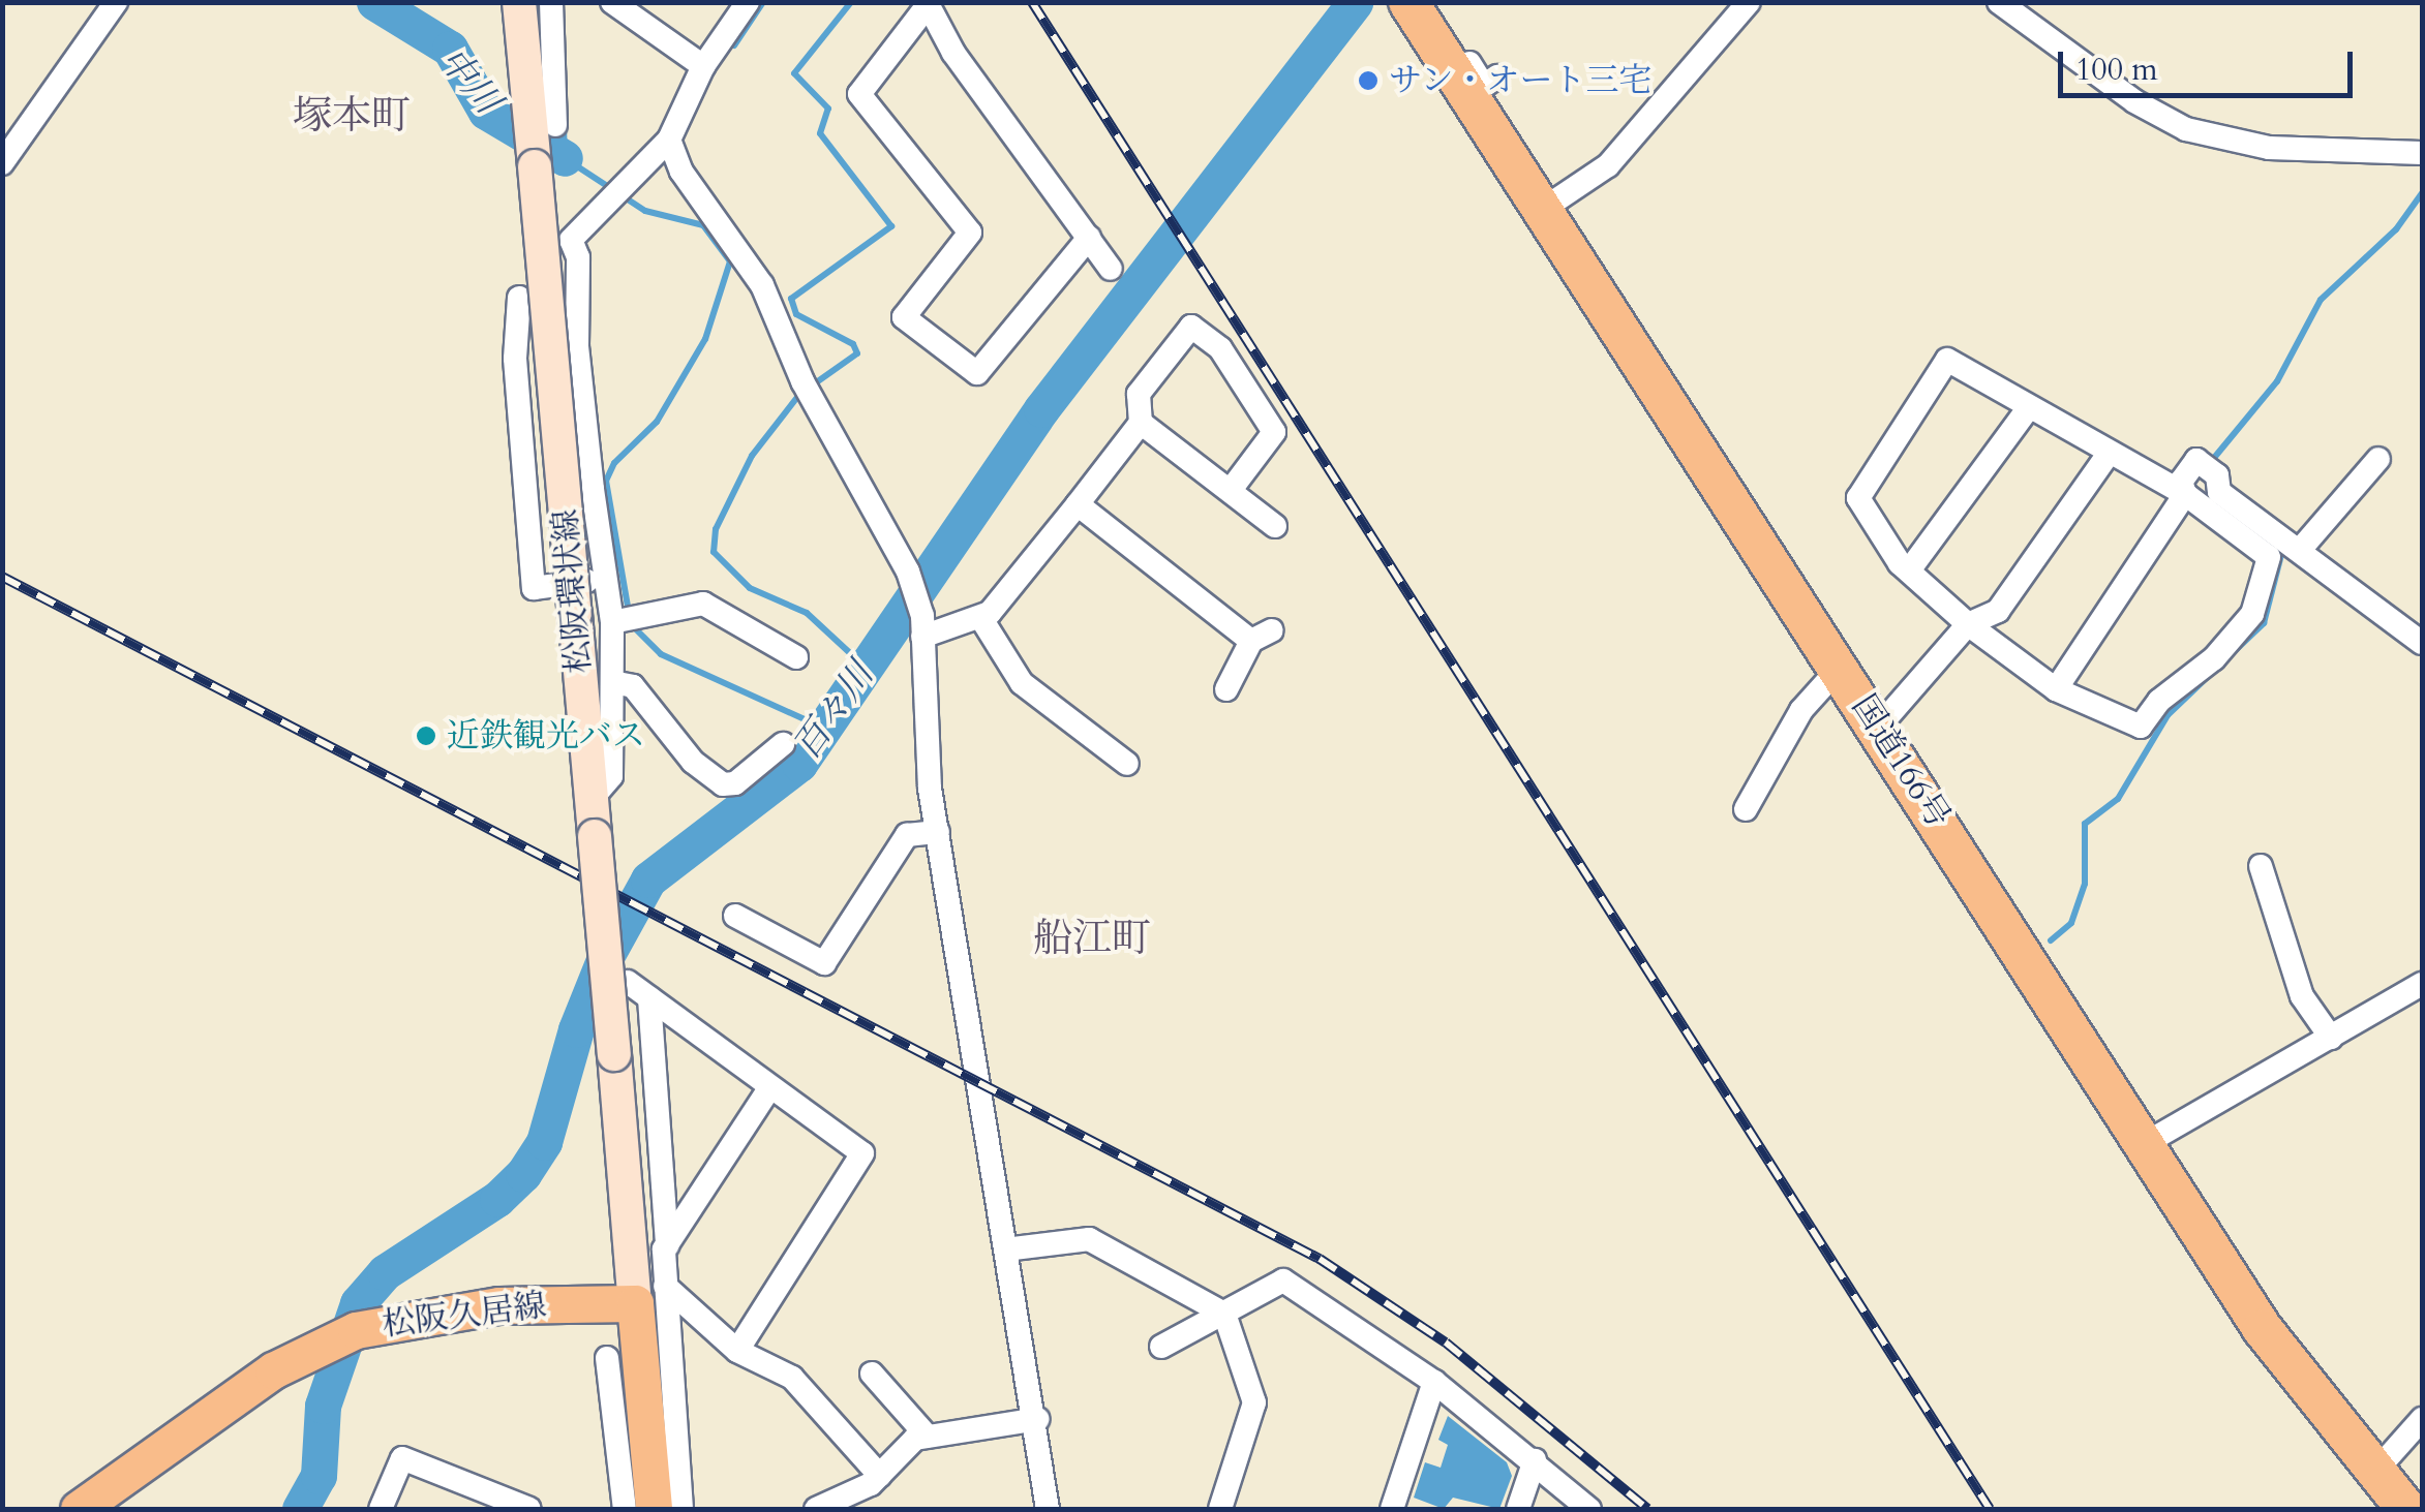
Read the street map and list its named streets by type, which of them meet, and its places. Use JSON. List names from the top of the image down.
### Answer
{
  "streets": {
    "highway": ["国道166号"],
    "main road": ["松阪環状線", "松阪久居線"]
  },
  "crossings": [
    ["松阪環状線", "松阪久居線"]
  ],
  "districts": ["塚本町", "船江町"],
  "water": ["中川", "百々川"],
  "places": ["サン・オート三宅", "近鉄観光バス"],
  "scale_bar": "100 m"
}
